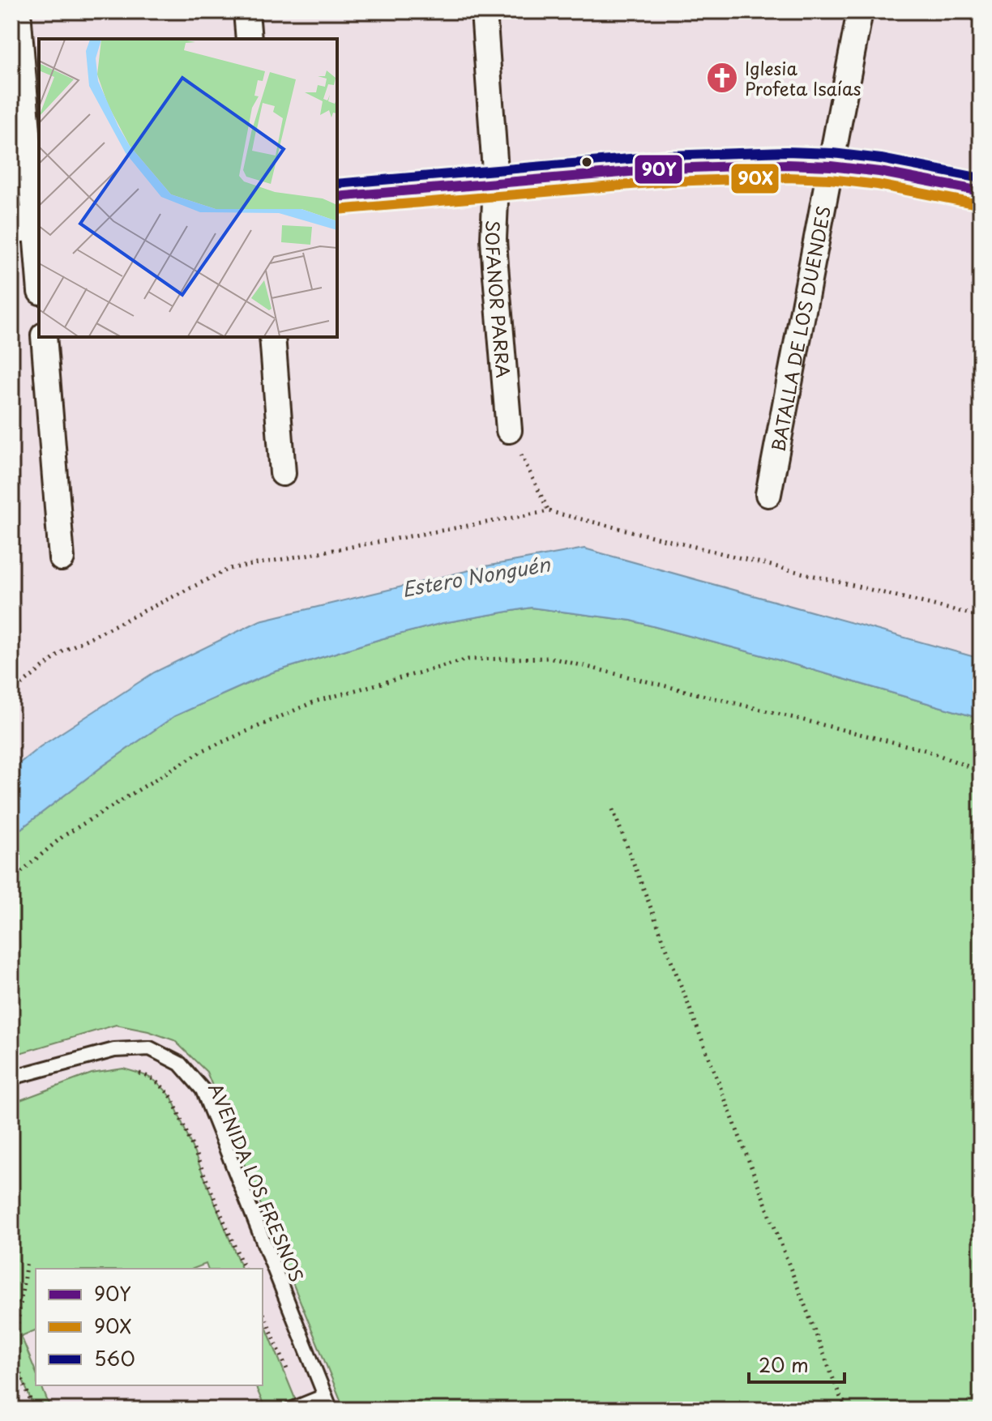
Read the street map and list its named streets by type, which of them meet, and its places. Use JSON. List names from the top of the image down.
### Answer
{
  "streets": {
    "street": ["SOFANOR PARRA", "BATALLA DE LOS DUENDES"],
    "lane": ["AVENIDA LOS FRESNOS"]
  },
  "water": ["Estero Nonguén"],
  "places": {
    "church": ["Iglesia Profeta Isaías"]
  },
  "lines": ["transit line 56O", "transit line 90Y", "transit line 90X"],
  "legend": ["90Y", "90X", "56O"],
  "scale_bar": "20 m"
}
